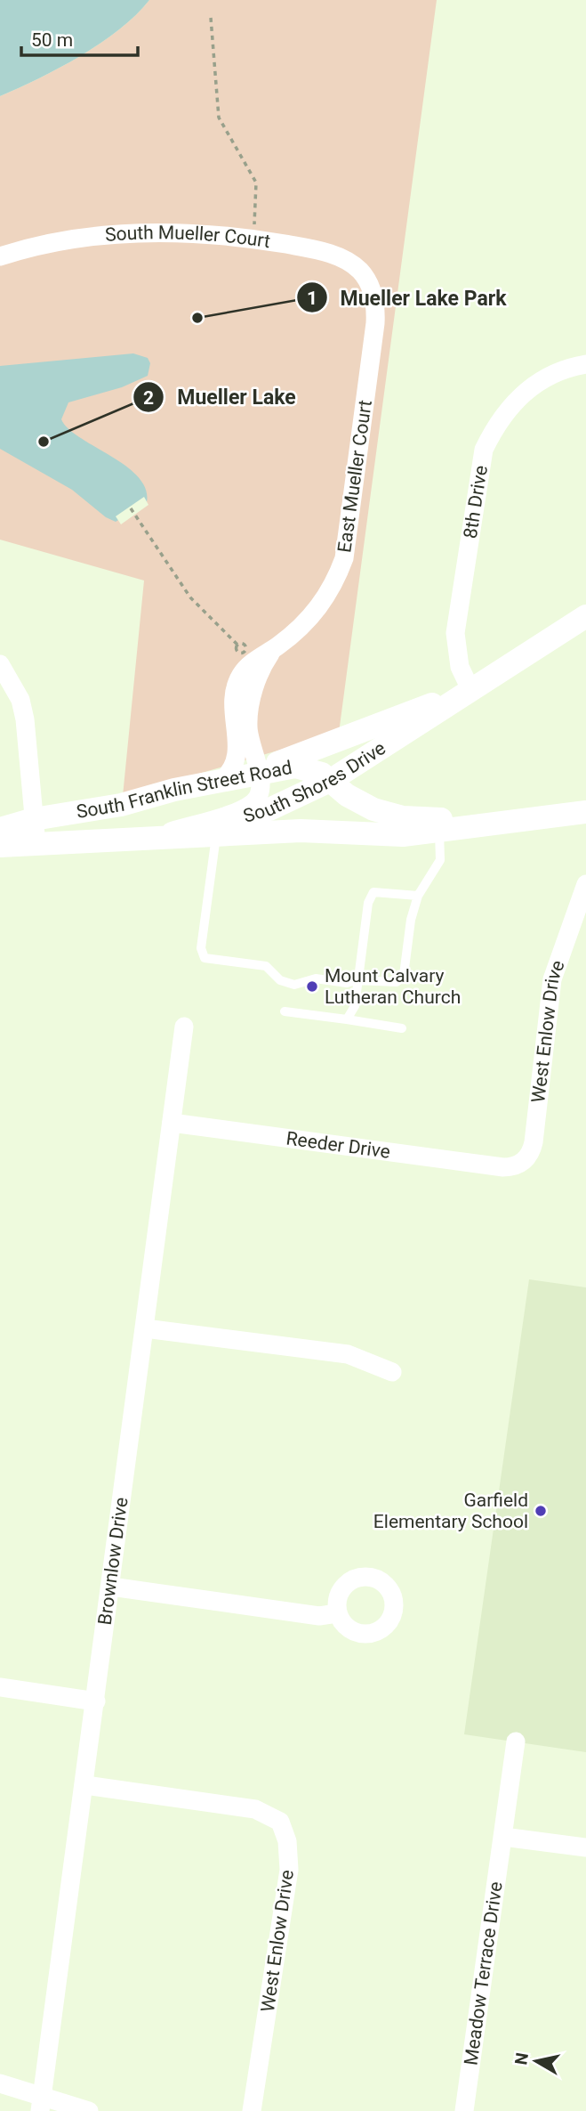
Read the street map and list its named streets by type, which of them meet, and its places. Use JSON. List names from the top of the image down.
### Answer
{
  "streets": {
    "street": [
      "South Mueller Court",
      "East Mueller Court",
      "8th Drive",
      "South Shores Drive",
      "South Franklin Street Road",
      "West Enlow Drive",
      "Reeder Drive",
      "Brownlow Drive",
      "Meadow Terrace Drive"
    ]
  },
  "crossings": [
    ["South Mueller Court", "East Mueller Court"],
    ["East Mueller Court", "South Shores Drive"],
    ["East Mueller Court", "South Franklin Street Road"],
    ["8th Drive", "South Shores Drive"],
    ["South Shores Drive", "South Franklin Street Road"],
    ["West Enlow Drive", "Reeder Drive"],
    ["West Enlow Drive", "Brownlow Drive"],
    ["Reeder Drive", "Brownlow Drive"]
  ],
  "places": [
    "Mueller Lake Park",
    "Mueller Lake",
    "Mount Calvary Lutheran Church",
    "Garfield Elementary School"
  ],
  "scale_bar": "50 m",
  "north": "left"
}
